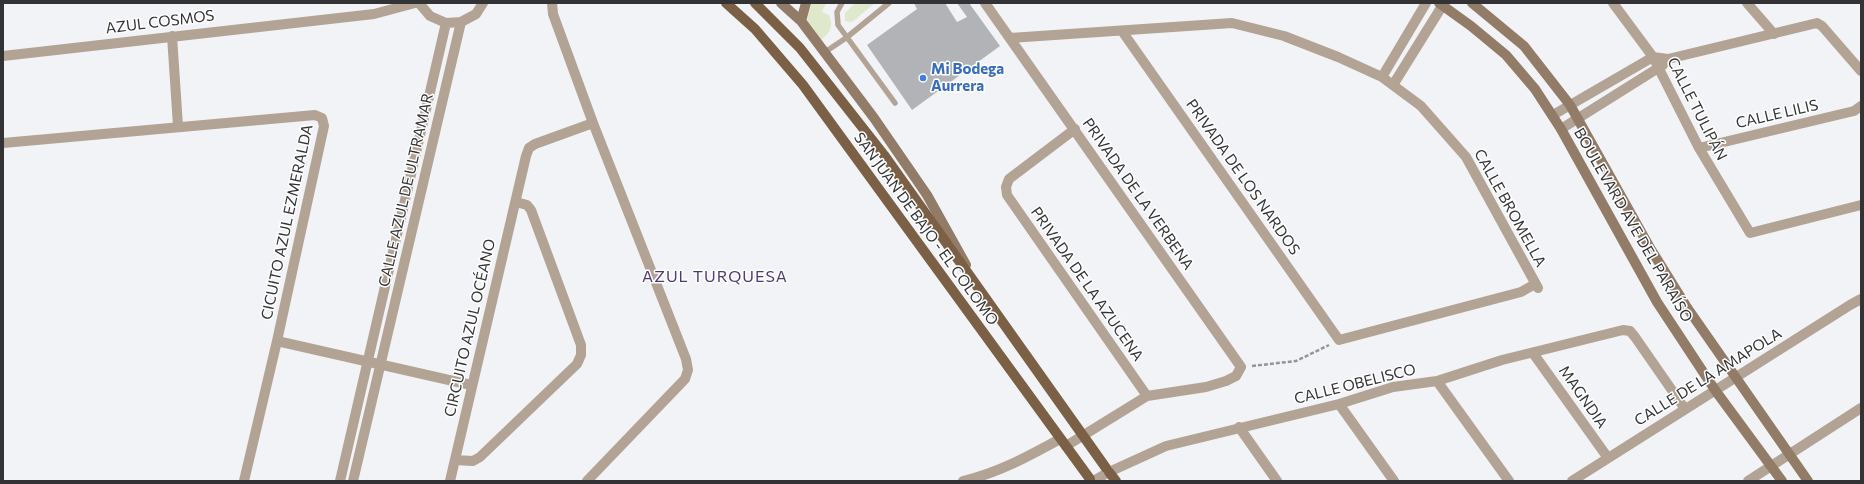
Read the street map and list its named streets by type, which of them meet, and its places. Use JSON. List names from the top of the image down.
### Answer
{
  "streets": {
    "main road": ["SAN JUAN DE BAJO - EL COLOMO"],
    "street": [
      "AZUL COSMOS",
      "CALLE TULIPÁN",
      "CALLE LILIS",
      "PRIVADA DE LOS NARDOS",
      "CALLE AZUL DE ULTRAMAR",
      "PRIVADA DE LA VERBENA",
      "CALLE BROMELLA",
      "CICUITO AZUL EZMERALDA",
      "BOULEVARD AVE DEL PARAÍSO",
      "PRIVADA DE LA AZUCENA",
      "CIRCUITO AZUL OCÉANO",
      "CALLE DE LA AMAPOLA",
      "CALLE OBELISCO",
      "MAGNDIA"
    ]
  },
  "crossings": [
    ["CALLE TULIPÁN", "CALLE LILIS"],
    ["PRIVADA DE LOS NARDOS", "CALLE BROMELLA"],
    ["PRIVADA DE LA VERBENA", "CALLE BROMELLA"],
    ["PRIVADA DE LA VERBENA", "PRIVADA DE LA AZUCENA"],
    ["BOULEVARD AVE DEL PARAÍSO", "CALLE DE LA AMAPOLA"],
    ["SAN JUAN DE BAJO - EL COLOMO", "CALLE OBELISCO"],
    ["CALLE DE LA AMAPOLA", "CALLE OBELISCO"],
    ["CALLE DE LA AMAPOLA", "MAGNDIA"],
    ["CALLE OBELISCO", "MAGNDIA"]
  ],
  "districts": ["AZUL TURQUESA"],
  "places": ["Mi Bodega Aurrera"]
}
